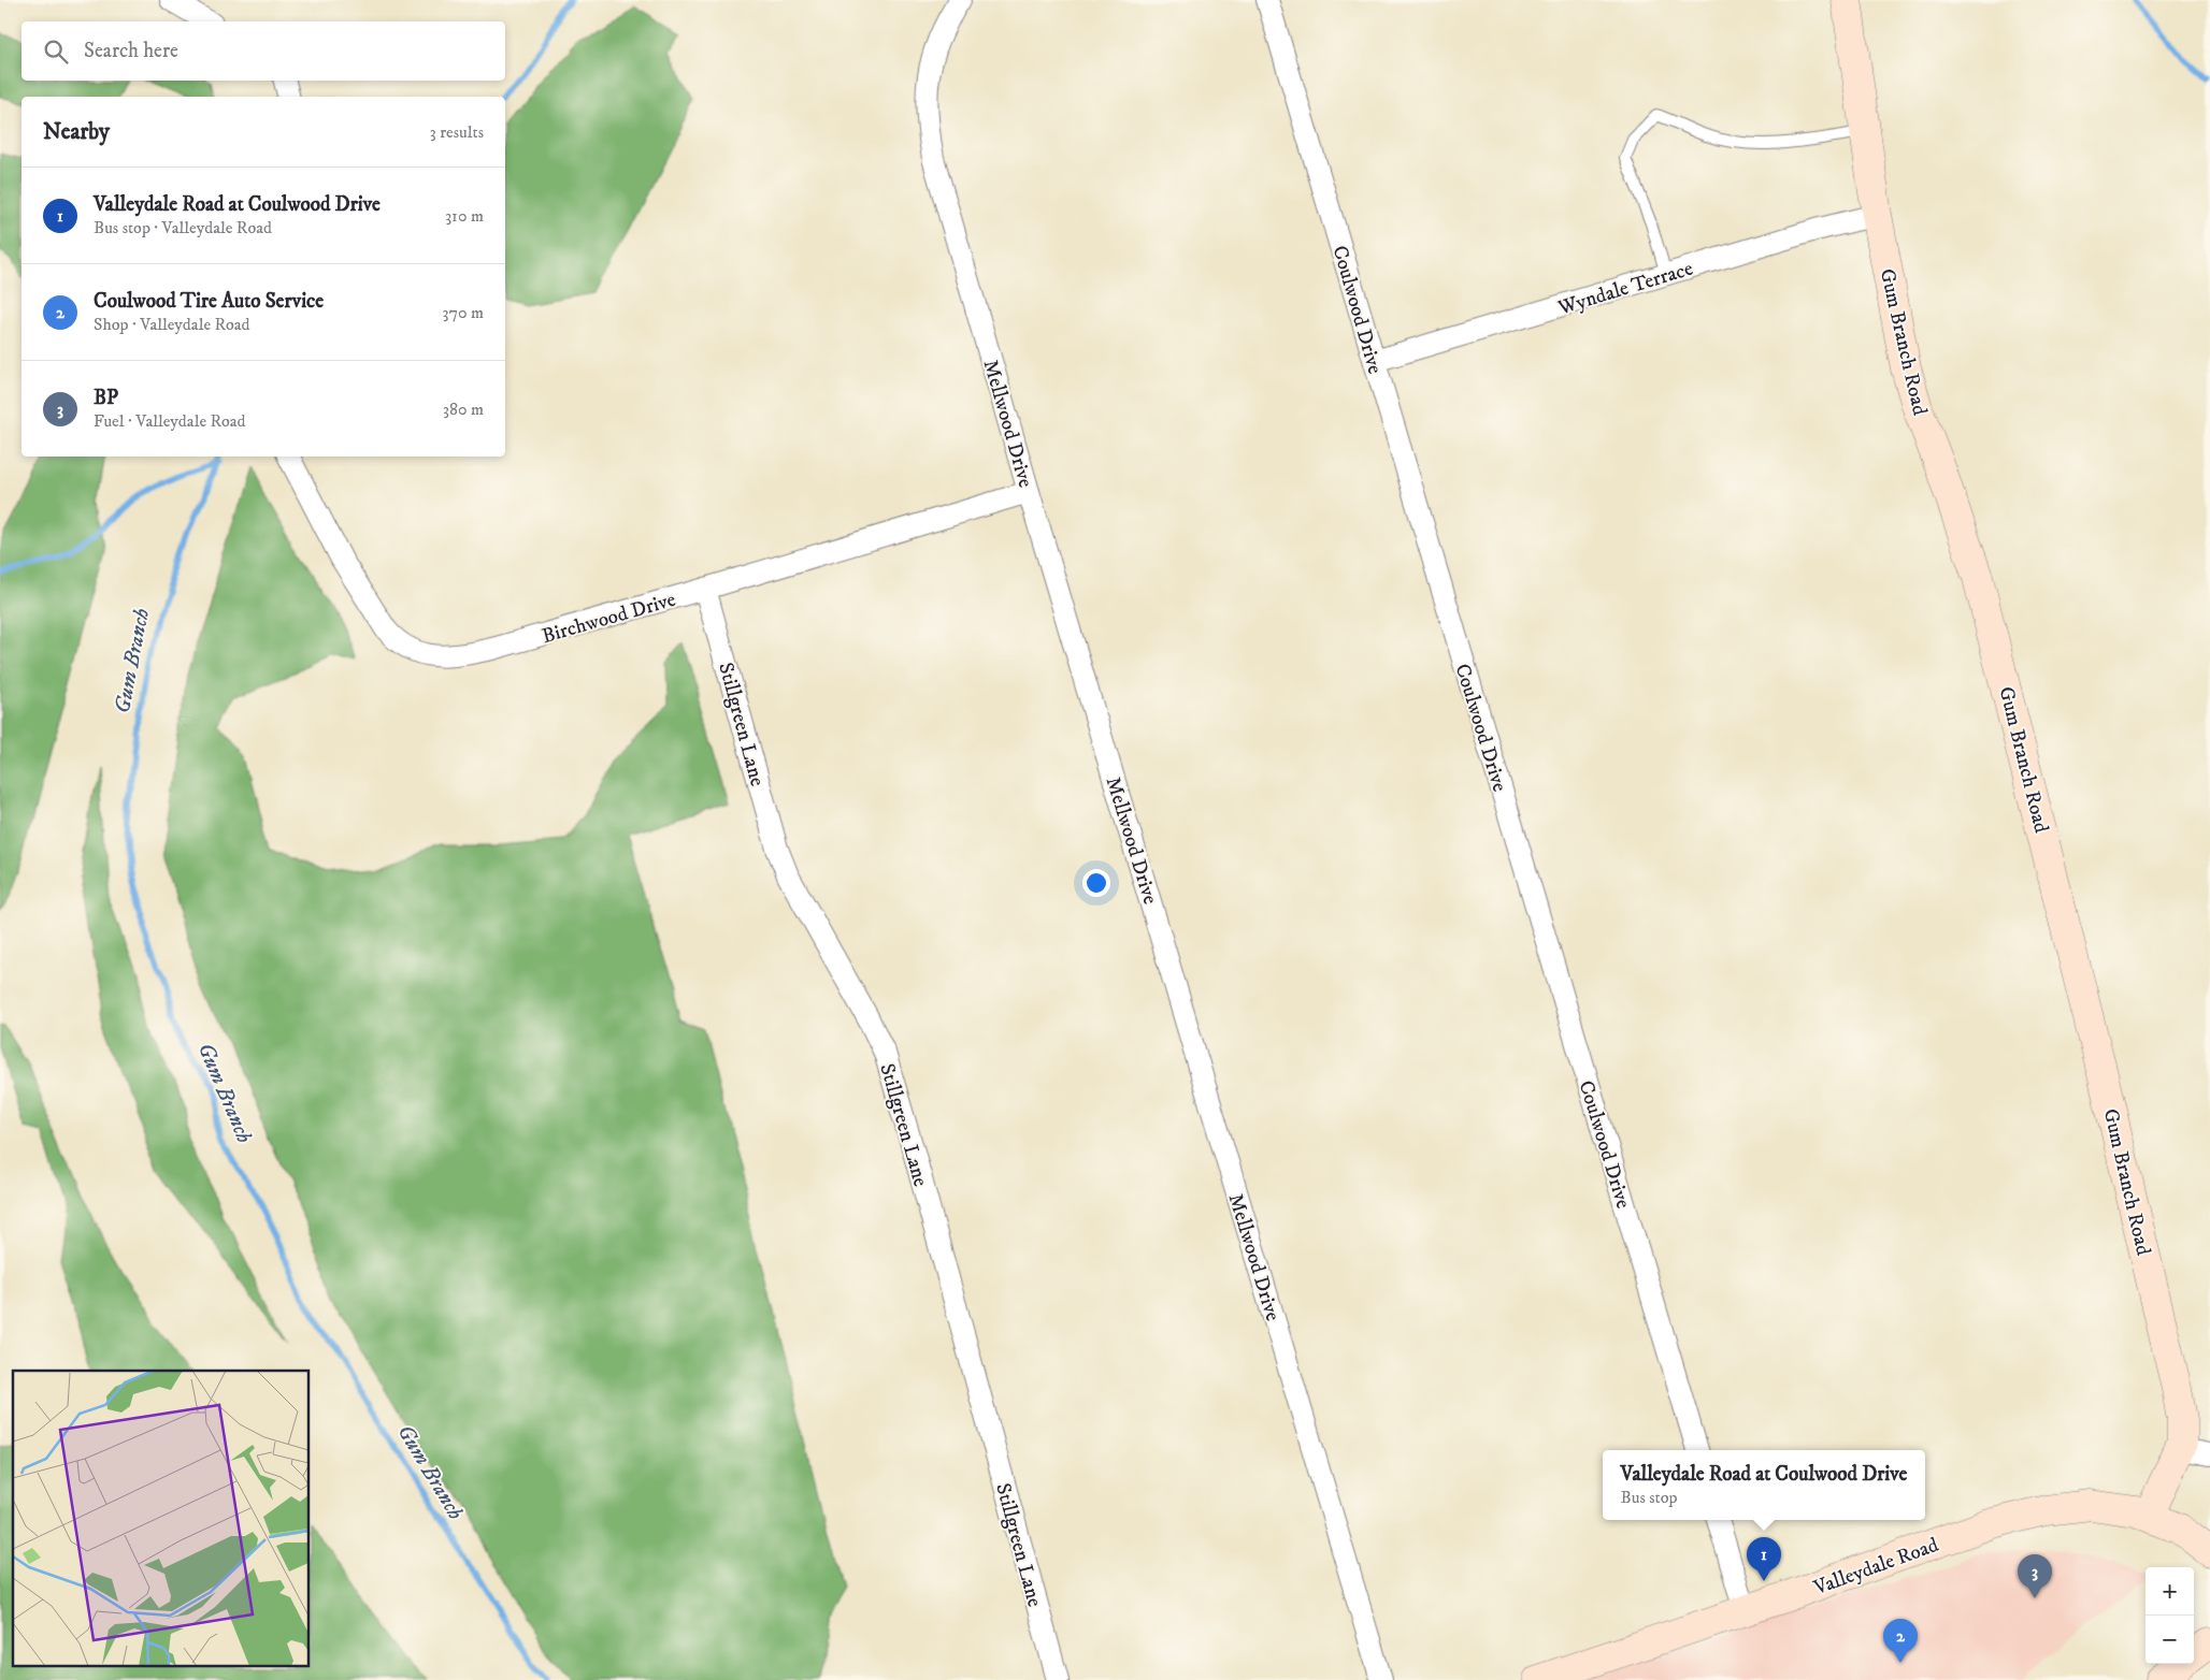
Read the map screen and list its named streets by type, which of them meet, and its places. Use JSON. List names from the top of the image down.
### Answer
{
  "streets": {
    "street": [
      "Wyndale Terrace",
      "Coulwood Drive",
      "Gum Branch Road",
      "Mellwood Drive",
      "Birchwood Drive",
      "Stillgreen Lane",
      "Valleydale Road"
    ]
  },
  "crossings": [
    ["Wyndale Terrace", "Coulwood Drive"],
    ["Wyndale Terrace", "Gum Branch Road"],
    ["Gum Branch Road", "Valleydale Road"],
    ["Mellwood Drive", "Birchwood Drive"],
    ["Birchwood Drive", "Stillgreen Lane"]
  ],
  "water": ["Gum Branch"],
  "page": {
    "search": "Search here",
    "heading": ["Nearby", "3 results"],
    "list": [
      {
        "mark": "1",
        "name": "Valleydale Road at Coulwood Drive",
        "note": "Bus stop · Valleydale Road",
        "value": "310 m"
      },
      {
        "mark": "2",
        "name": "Coulwood Tire Auto Service",
        "note": "Shop · Valleydale Road",
        "value": "370 m"
      },
      {
        "mark": "3",
        "name": "BP",
        "note": "Fuel · Valleydale Road",
        "value": "380 m"
      }
    ],
    "popup": ["Valleydale Road at Coulwood Drive", "Bus stop"],
    "pins": ["1", "3", "2"],
    "map_buttons": ["+", "−"]
  }
}
